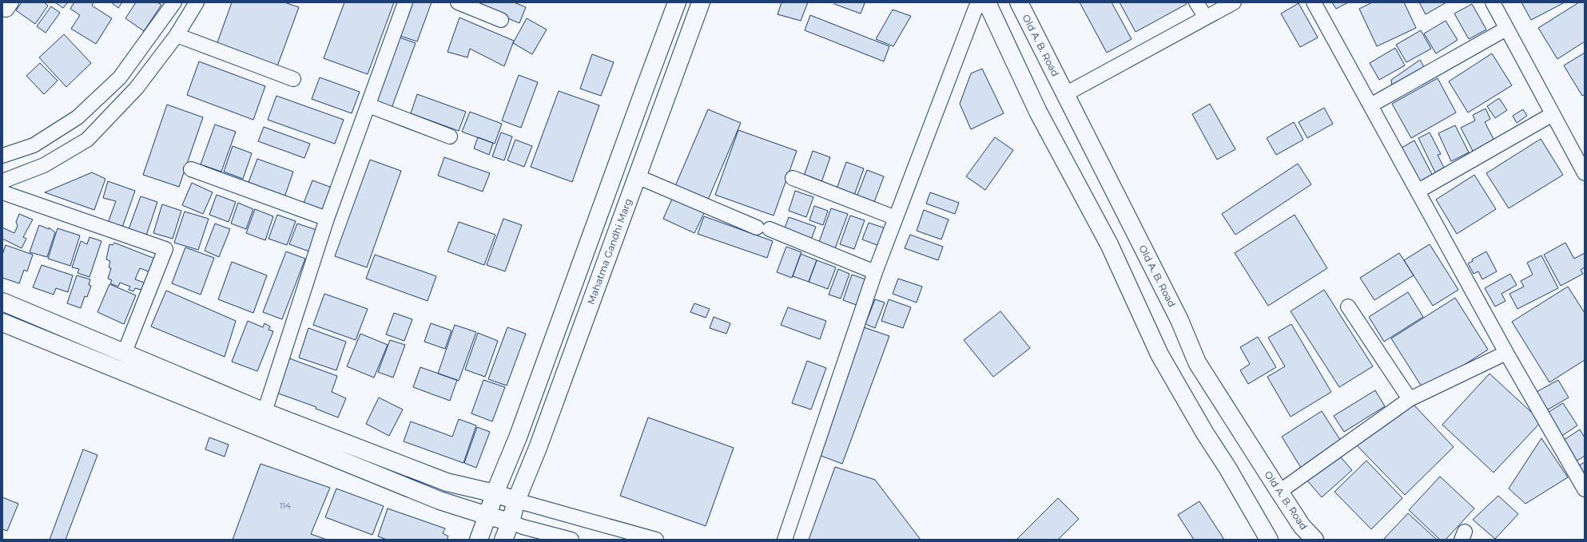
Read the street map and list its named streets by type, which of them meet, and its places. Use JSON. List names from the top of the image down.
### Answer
{
  "streets": {
    "main road": ["Old A. B. Road", "Mahatma Gandhi Marg"]
  },
  "house_numbers": ["114"]
}
